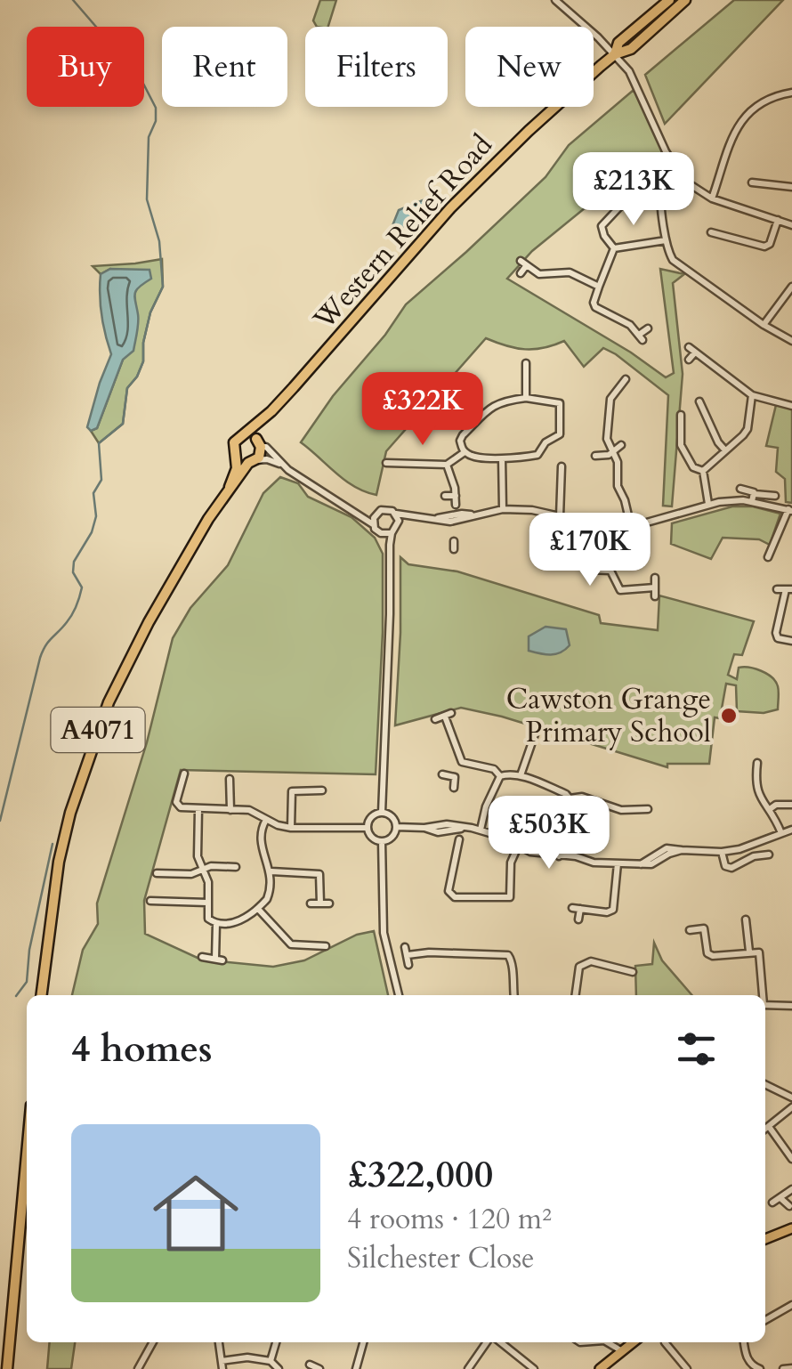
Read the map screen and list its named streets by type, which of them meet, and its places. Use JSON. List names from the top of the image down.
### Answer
{
  "streets": {
    "highway": ["Western Relief Road", "A4071"]
  },
  "crossings": [
    ["Western Relief Road", "A4071"]
  ],
  "places": ["Cawston Grange Primary School"],
  "page": {
    "chip": [
      "Buy",
      "Rent",
      "Filters",
      "New"
    ],
    "price": [
      "£213K",
      "£322K",
      "£170K",
      "£503K"
    ],
    "heading": "4 homes",
    "list": [
      {
        "name": "£322,000",
        "note": "4 rooms · 120 m² · Silchester Close"
      }
    ]
  }
}
